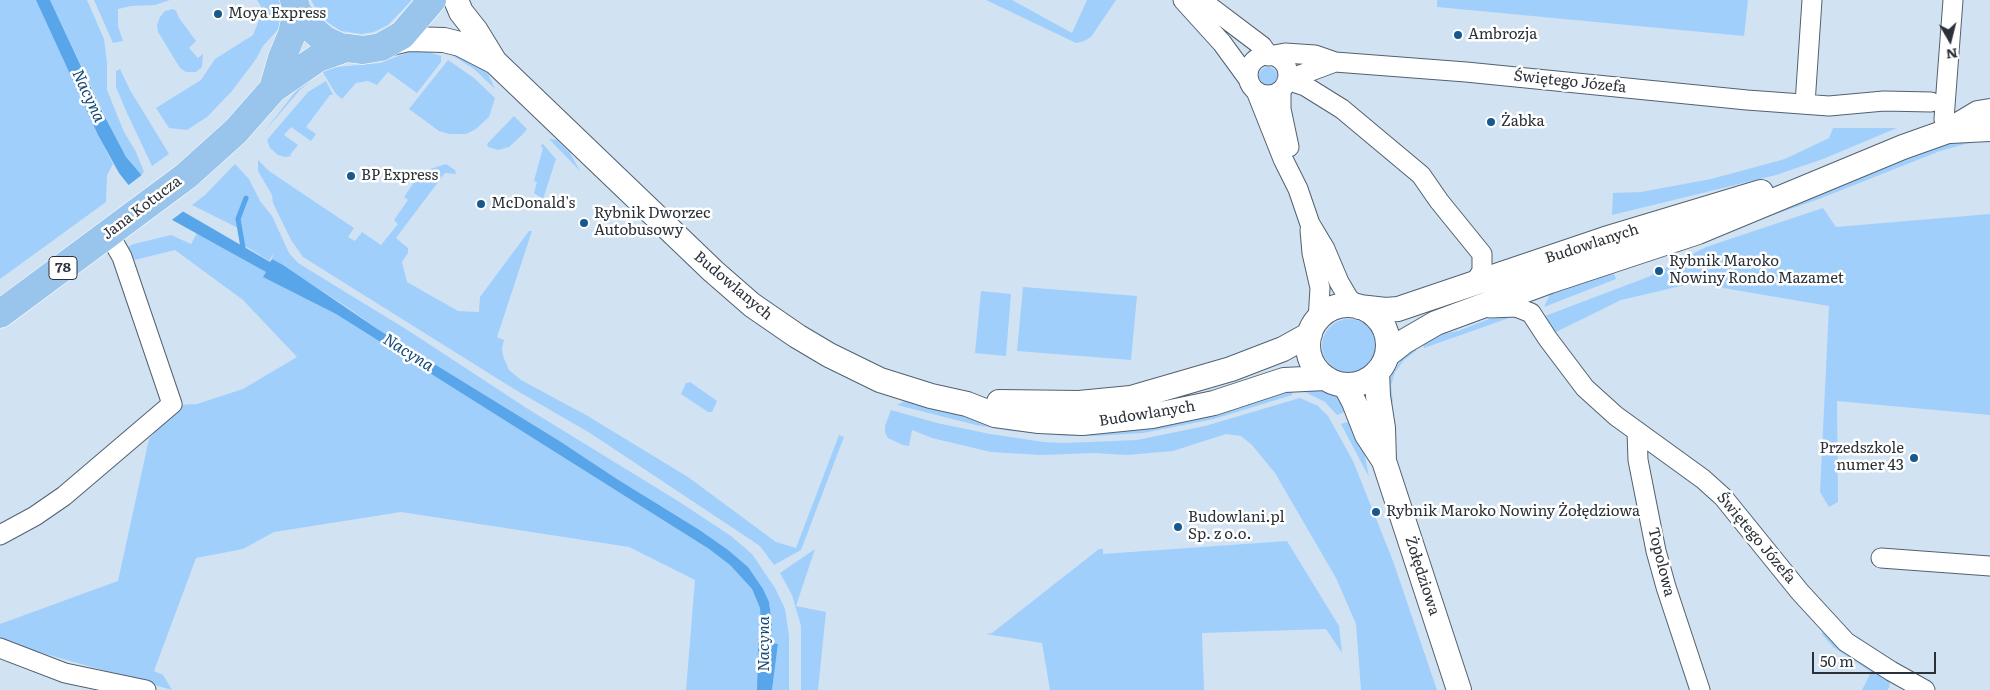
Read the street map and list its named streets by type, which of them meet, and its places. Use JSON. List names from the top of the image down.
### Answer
{
  "streets": {
    "main road": ["Jana Kotucza", "78"],
    "street": [
      "Świętego Józefa",
      "Budowlanych",
      "Topolowa",
      "Żołędziowa"
    ]
  },
  "crossings": [
    ["Świętego Józefa", "Topolowa"],
    ["Jana Kotucza", "78"],
    ["Budowlanych", "78"],
    ["Budowlanych", "Żołędziowa"]
  ],
  "water": ["Nacyna"],
  "places": [
    "Moya Express",
    "Ambrozja",
    "Żabka",
    "BP Express",
    "McDonald's",
    "Rybnik Dworzec Autobusowy",
    "Rybnik Maroko Nowiny Rondo Mazamet",
    "Przedszkole numer 43",
    "Rybnik Maroko Nowiny Żołędziowa",
    "Budowlani.pl Sp. z o.o."
  ],
  "scale_bar": "50 m",
  "north": "bottom"
}
